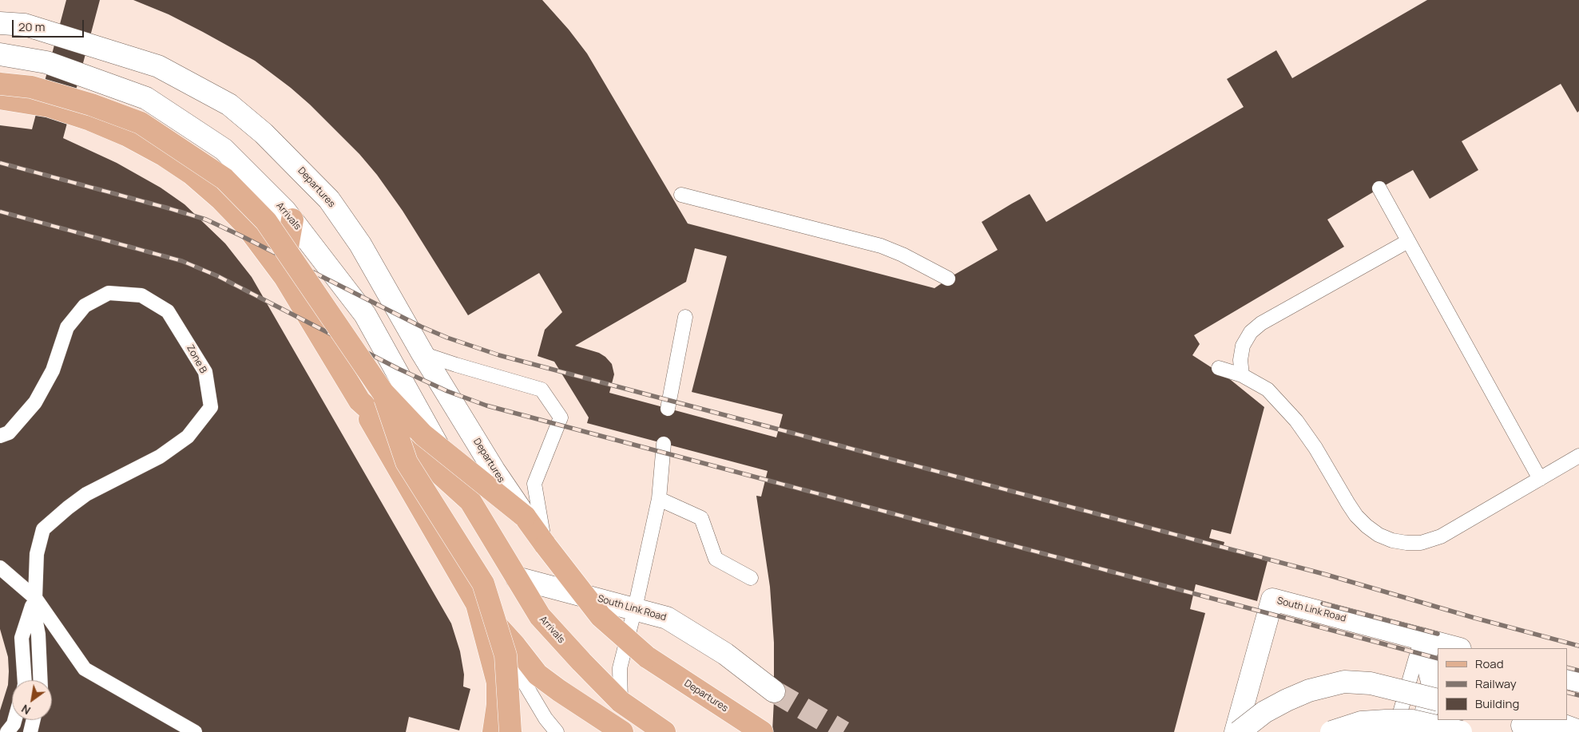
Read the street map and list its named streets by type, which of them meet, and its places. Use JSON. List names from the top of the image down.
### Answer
{
  "streets": {
    "main road": ["Departures", "Arrivals", "South Link Road"],
    "lane": ["Zone B"]
  },
  "crossings": [
    ["Arrivals", "South Link Road"]
  ],
  "legend": ["Road", "Railway", "Building"],
  "scale_bar": "20 m",
  "north": "bottom left"
}
